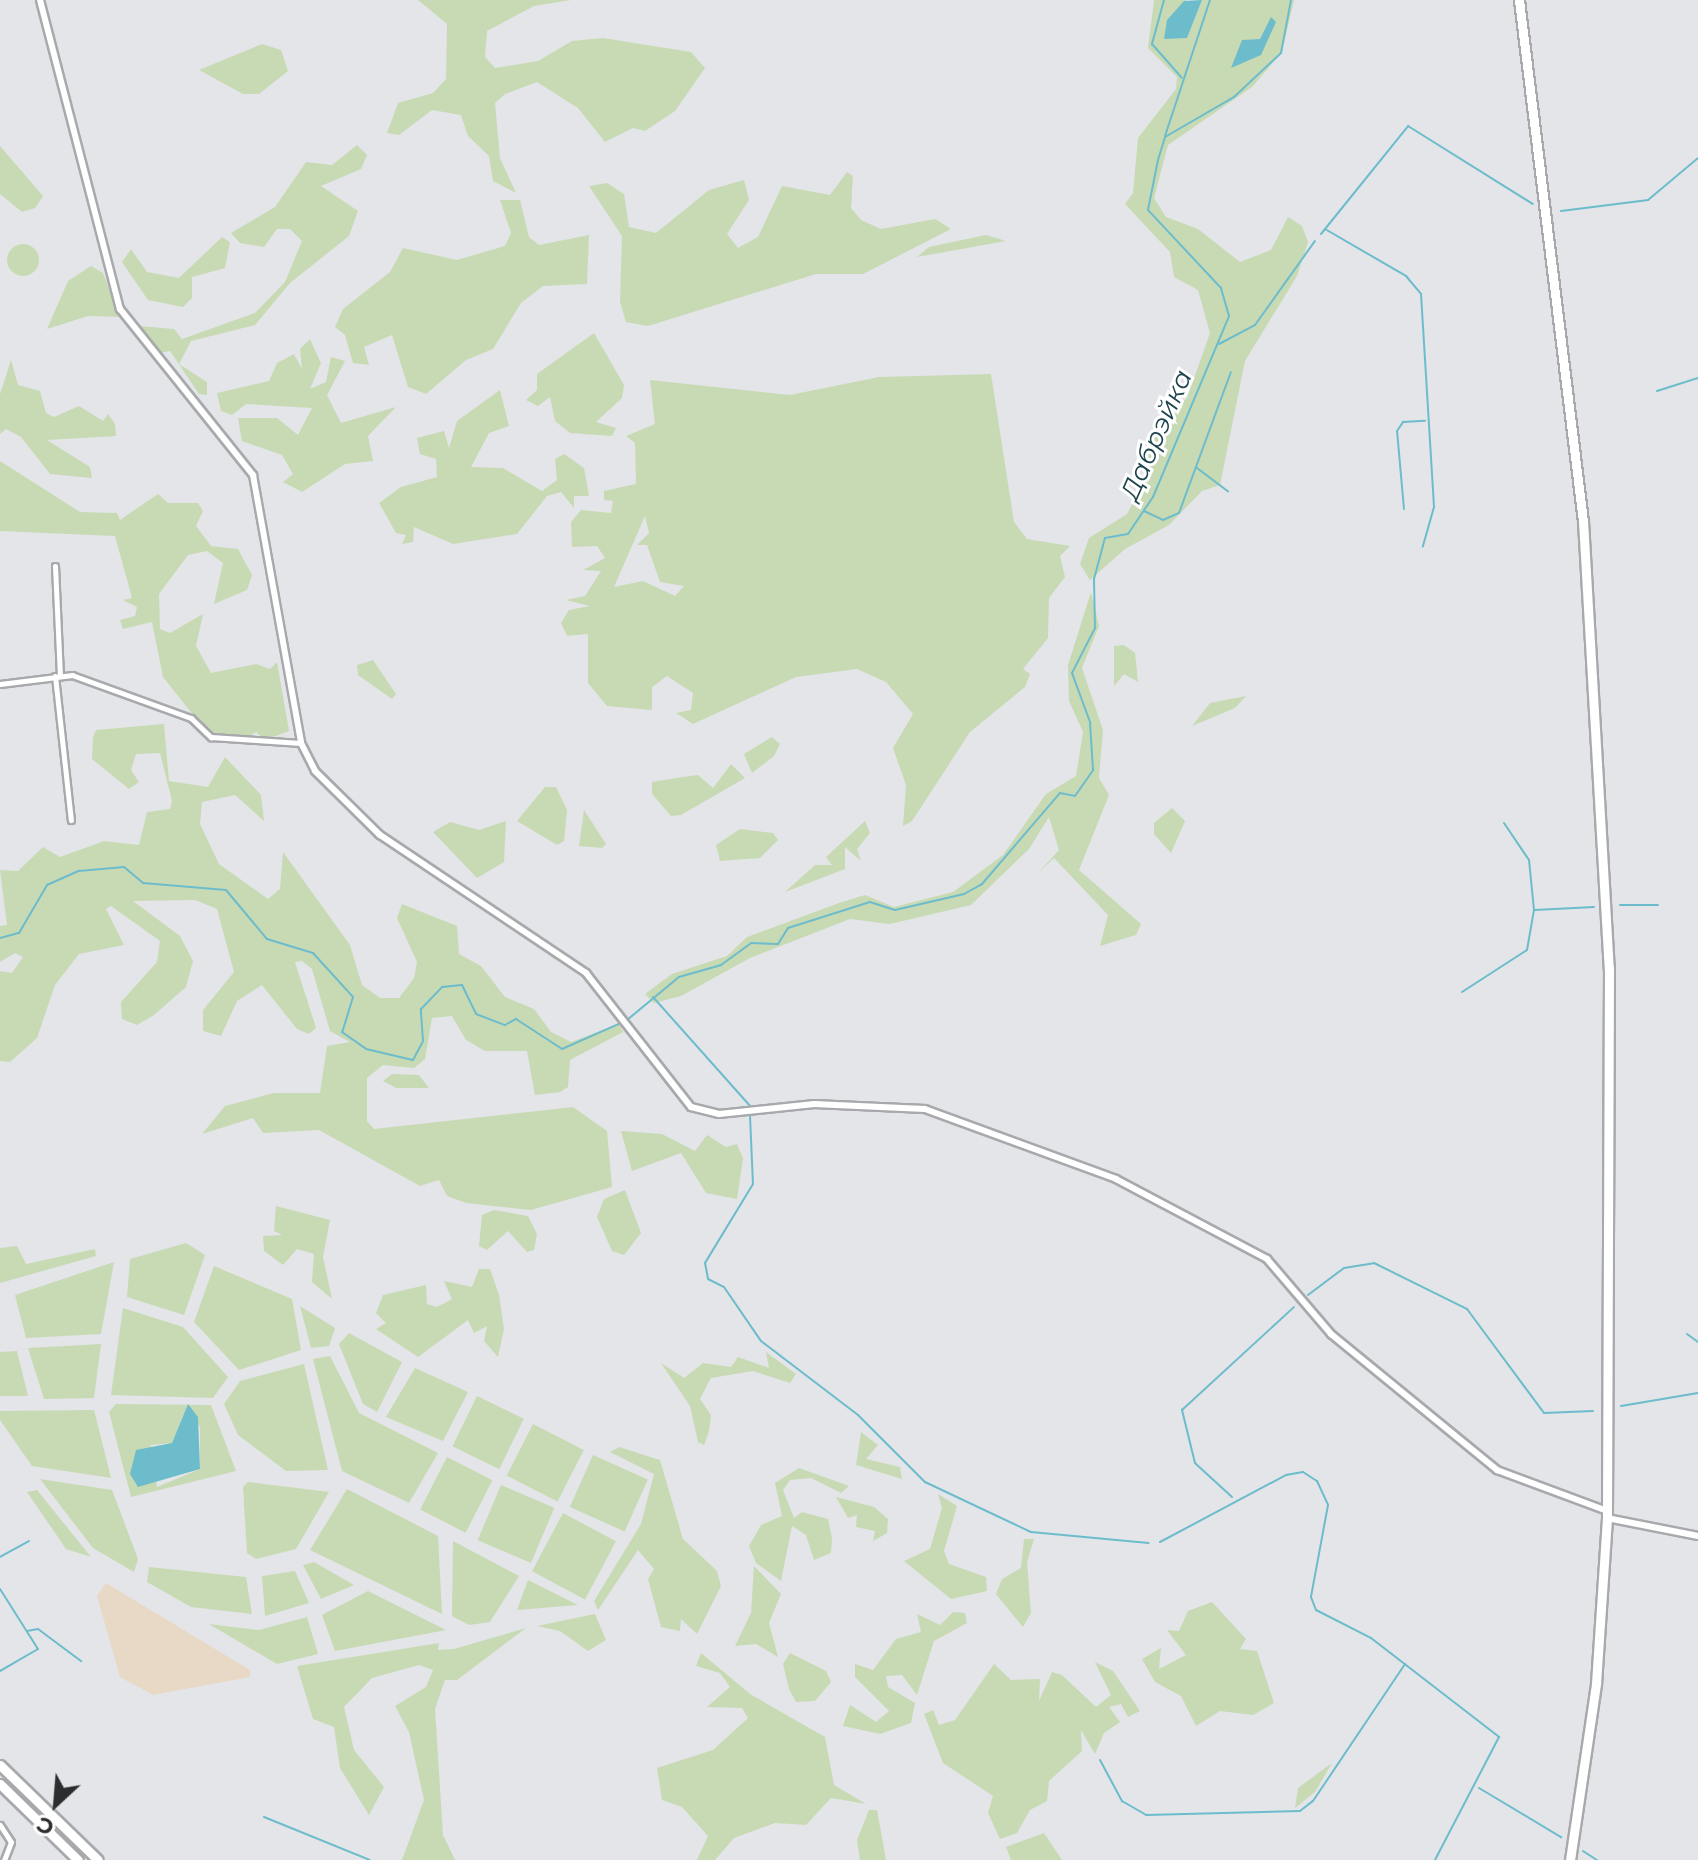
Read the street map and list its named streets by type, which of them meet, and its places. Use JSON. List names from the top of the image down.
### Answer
{
  "water": ["Дабрэйка"],
  "north": "bottom left"
}
